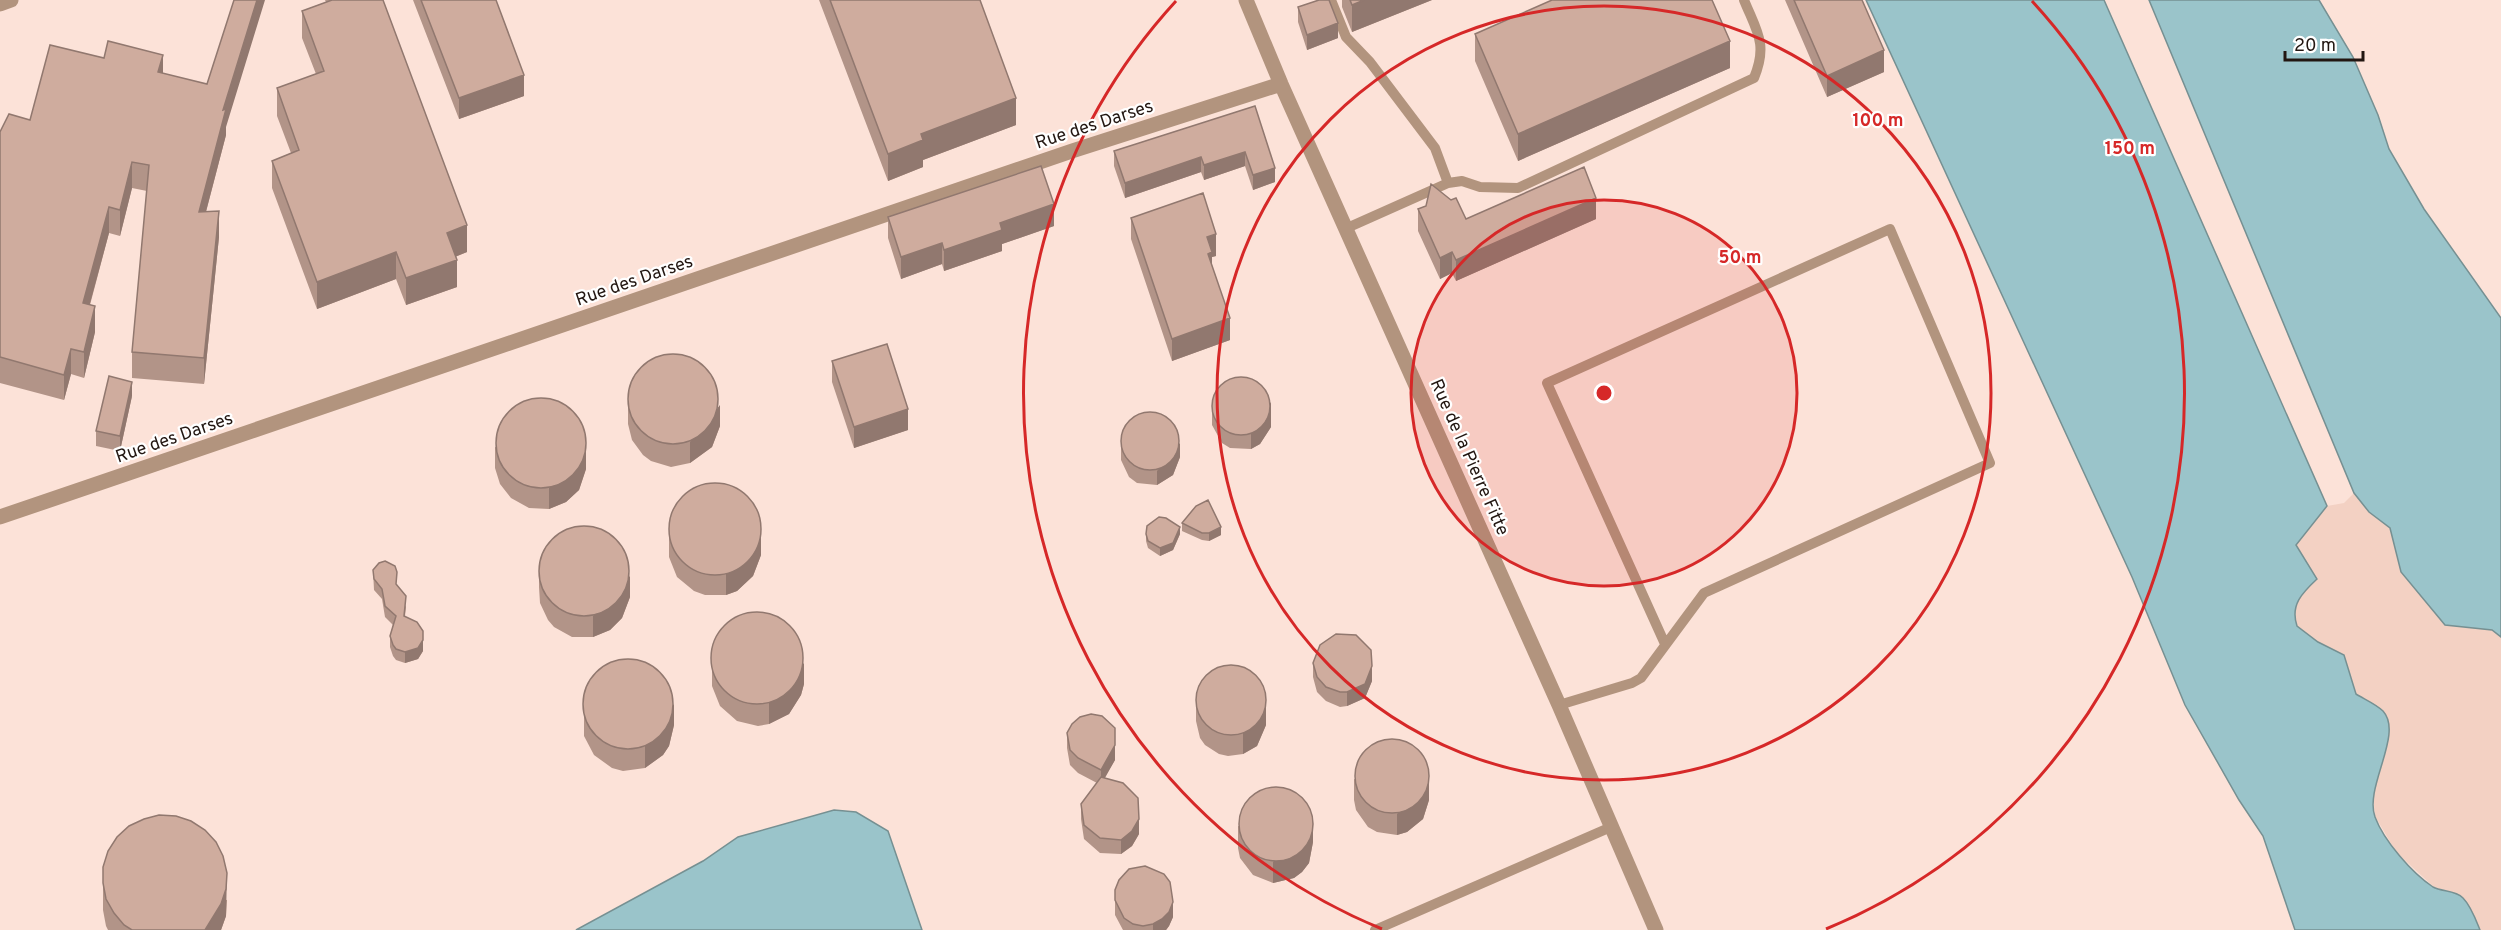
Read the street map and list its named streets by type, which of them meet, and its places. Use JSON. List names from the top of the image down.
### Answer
{
  "streets": {
    "street": ["Rue des Darses", "Rue de la Pierre Fitte"]
  },
  "crossings": [
    ["Rue des Darses", "Rue de la Pierre Fitte"]
  ],
  "scale_bar": "20 m",
  "rings": ["100 m", "150 m", "50 m"]
}
